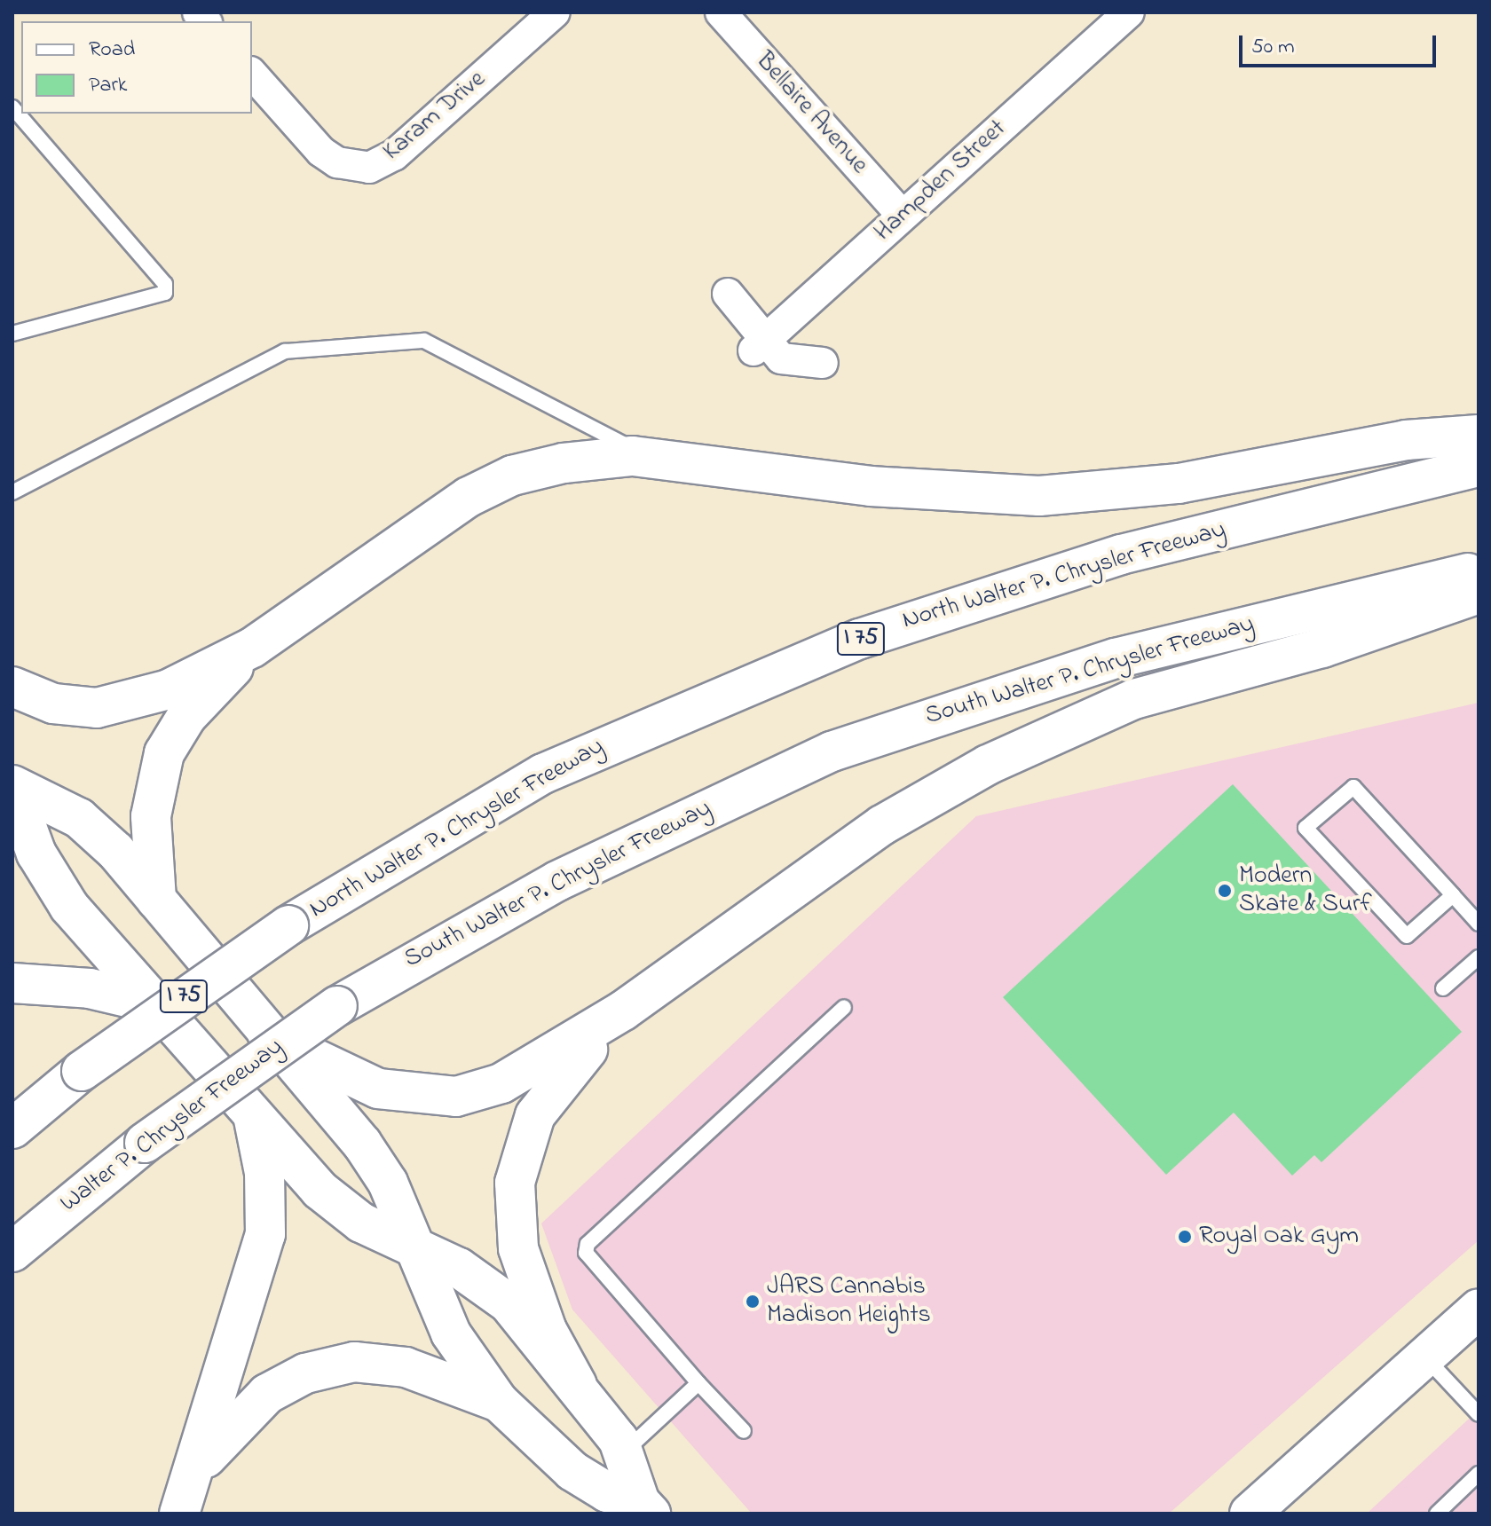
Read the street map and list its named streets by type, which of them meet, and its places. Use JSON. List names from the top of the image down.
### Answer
{
  "streets": {
    "main road": [
      "North Walter P. Chrysler Freeway",
      "I 75",
      "South Walter P. Chrysler Freeway",
      "Walter P. Chrysler Freeway"
    ],
    "street": ["Bellaire Avenue", "Karam Drive", "Hampden Street"]
  },
  "crossings": [
    ["Bellaire Avenue", "Hampden Street"],
    ["South Walter P. Chrysler Freeway", "Walter P. Chrysler Freeway"]
  ],
  "places": ["Modern Skate & Surf", "Royal Oak Gym", "JARS Cannabis Madison Heights"],
  "legend": ["Road", "Park"],
  "scale_bar": "50 m"
}
